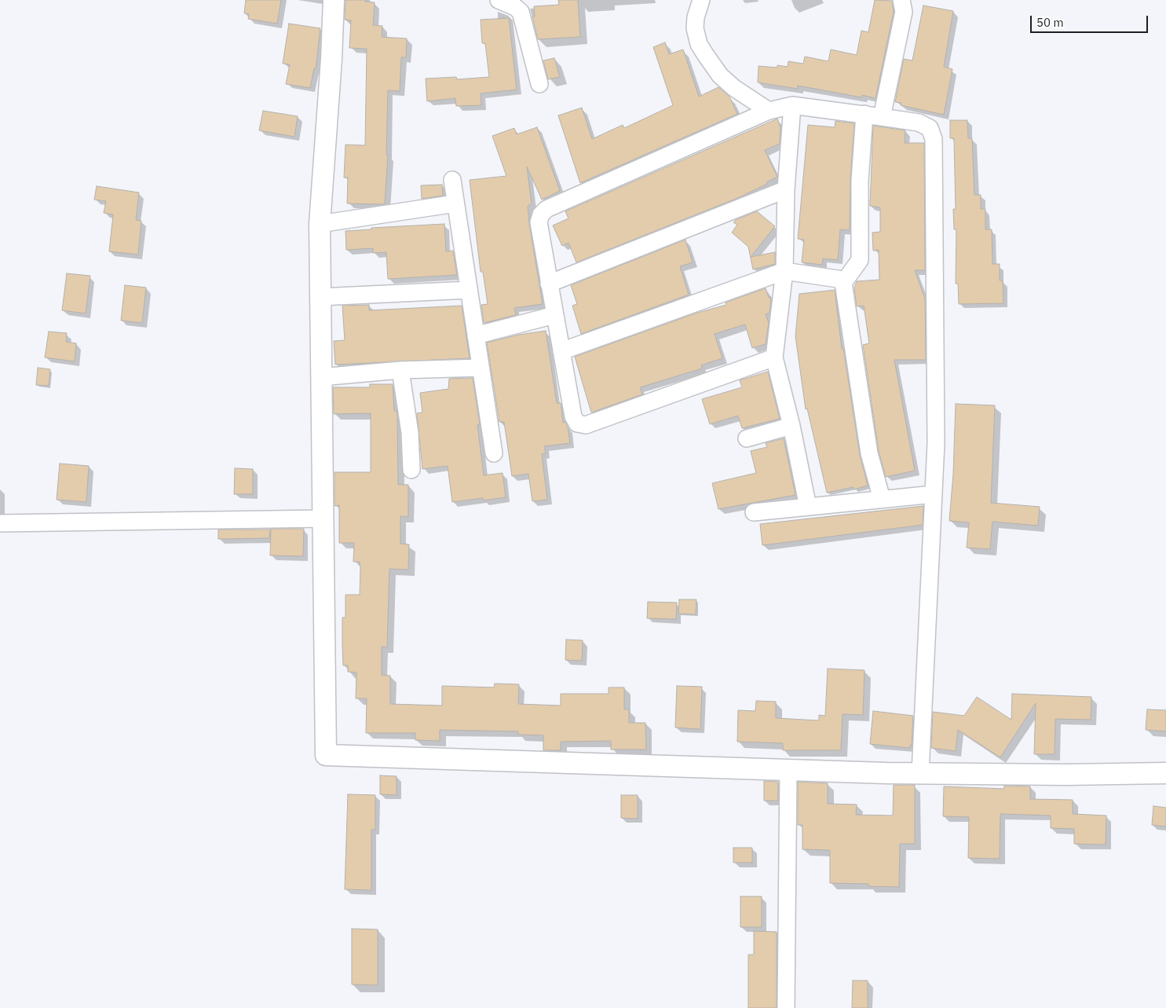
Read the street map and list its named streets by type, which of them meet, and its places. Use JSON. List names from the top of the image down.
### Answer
{
  "scale_bar": "50 m"
}
